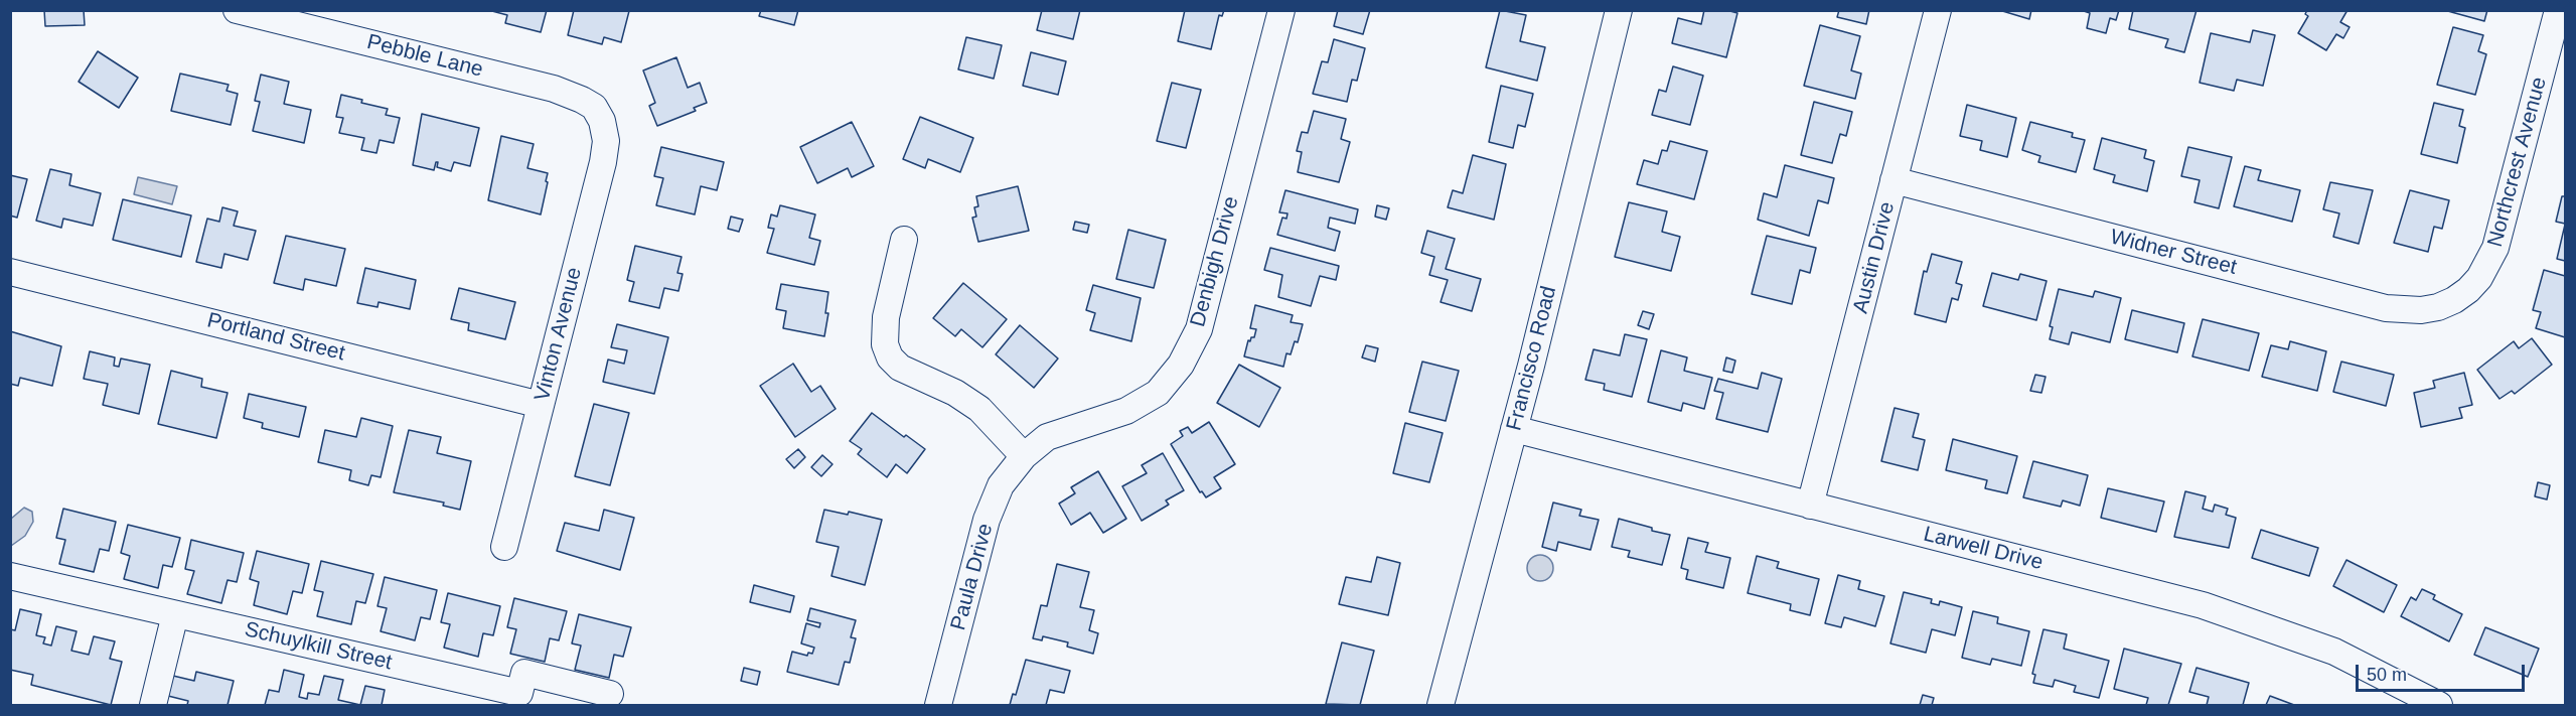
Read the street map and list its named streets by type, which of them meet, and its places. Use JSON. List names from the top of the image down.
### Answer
{
  "streets": {
    "street": [
      "Pebble Lane",
      "Northcrest Avenue",
      "Widner Street",
      "Austin Drive",
      "Denbigh Drive",
      "Vinton Avenue",
      "Portland Street",
      "Francisco Road",
      "Larwell Drive",
      "Paula Drive",
      "Schuylkill Street"
    ]
  },
  "crossings": [
    ["Pebble Lane", "Vinton Avenue"],
    ["Northcrest Avenue", "Widner Street"],
    ["Widner Street", "Austin Drive"],
    ["Austin Drive", "Larwell Drive"],
    ["Denbigh Drive", "Paula Drive"],
    ["Vinton Avenue", "Portland Street"],
    ["Francisco Road", "Larwell Drive"]
  ],
  "scale_bar": "50 m"
}
